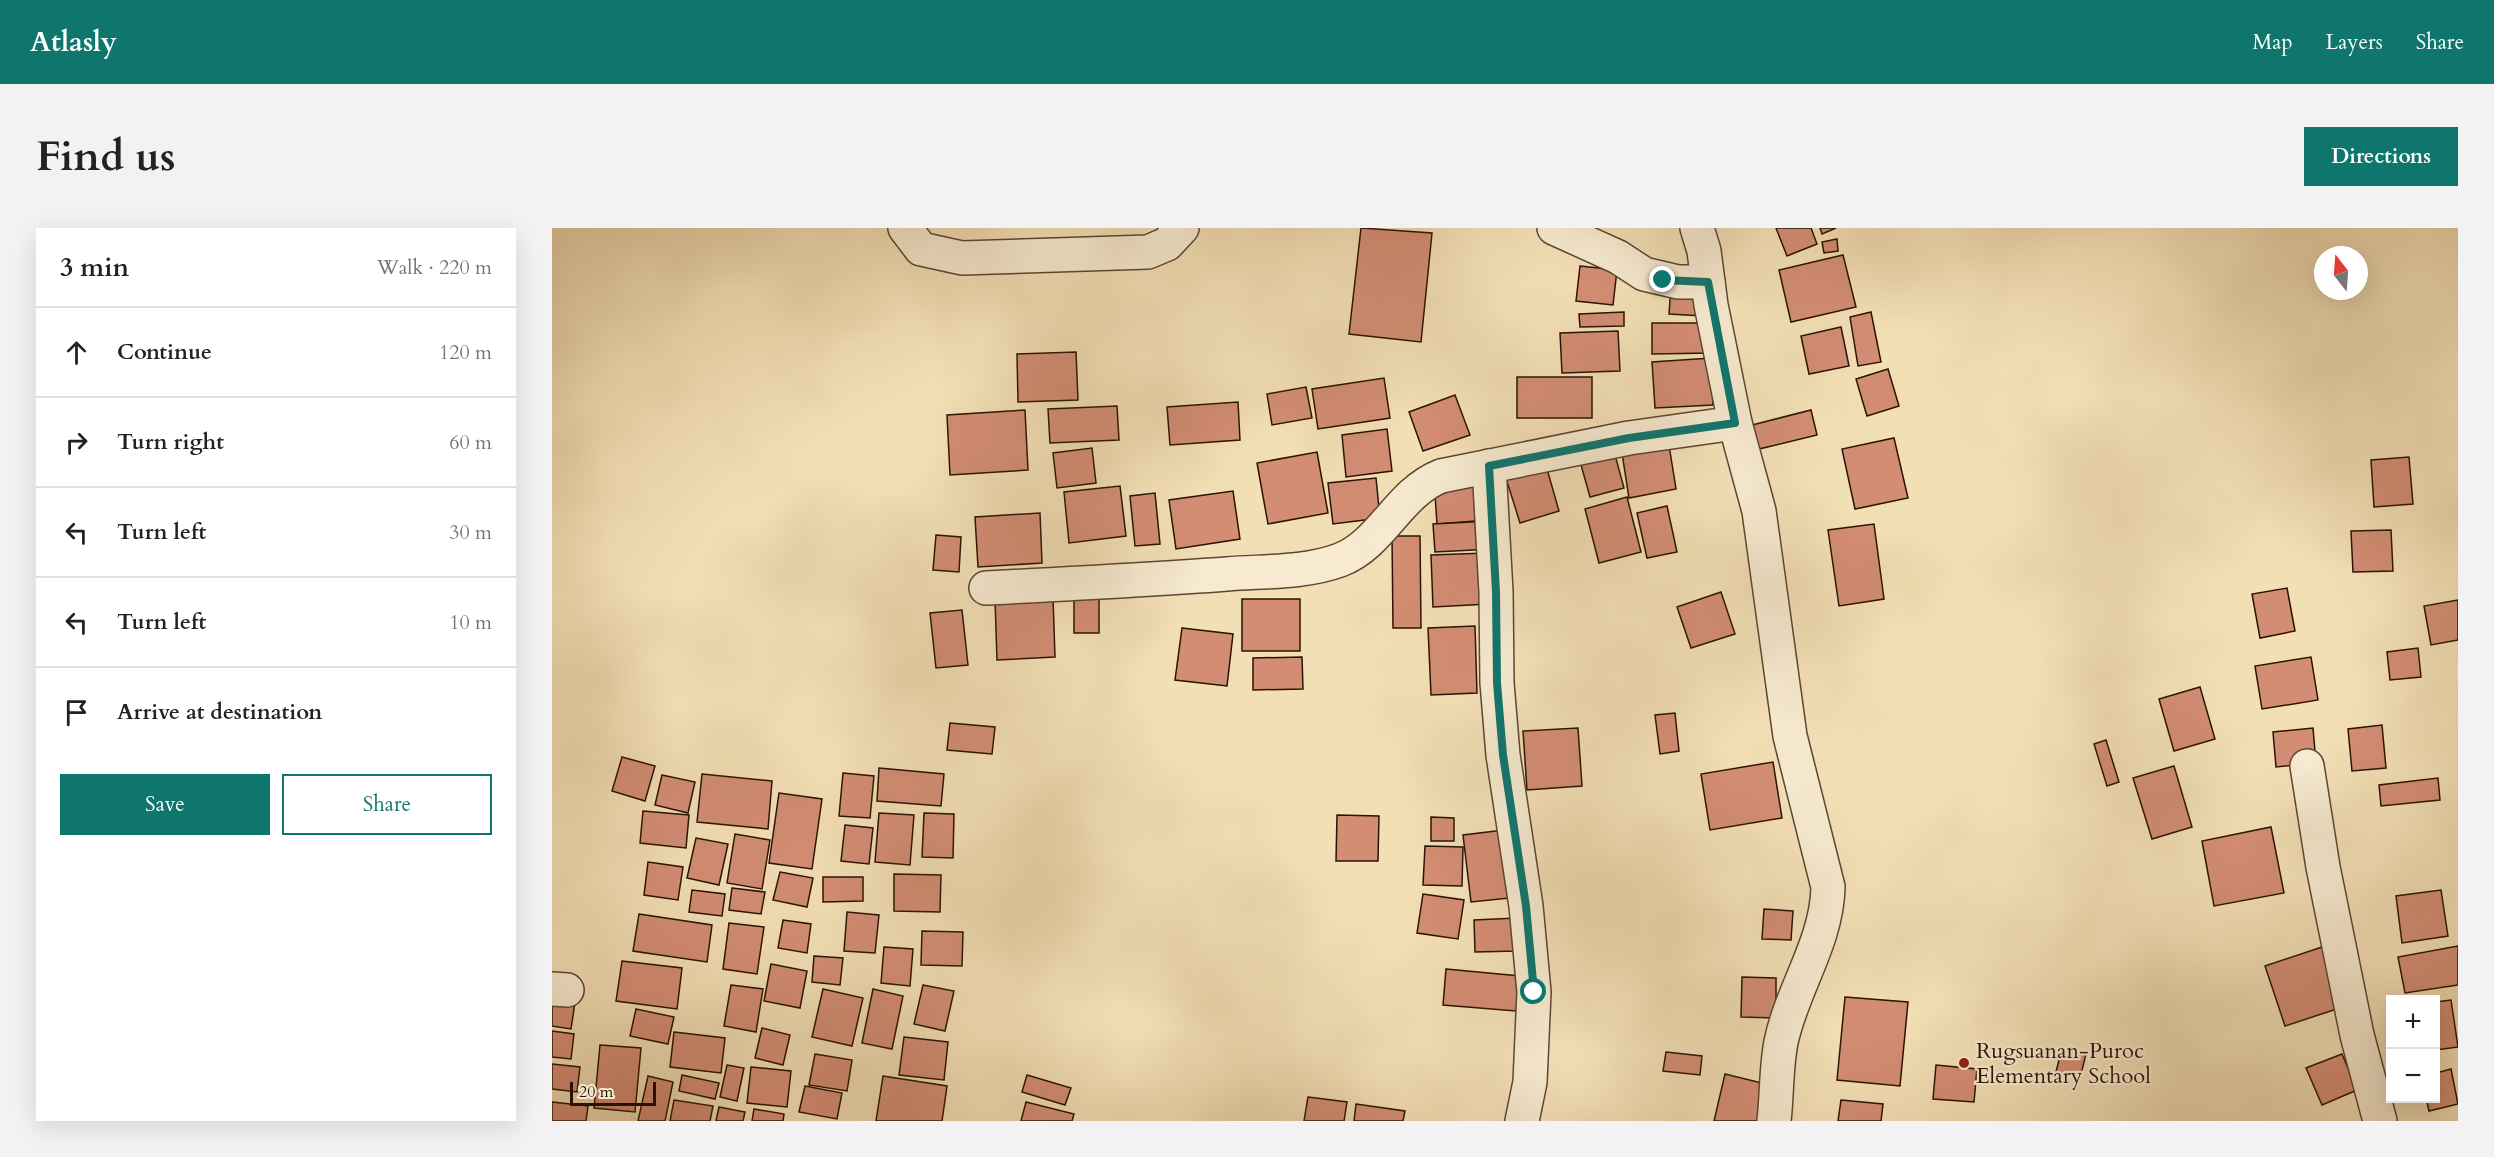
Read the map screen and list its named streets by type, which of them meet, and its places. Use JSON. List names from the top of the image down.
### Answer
{
  "places": ["Rugsuanan-Puroc Elementary School"],
  "scale_bar": "20 m",
  "north": "top",
  "page": {
    "header": "Atlasly",
    "nav": ["Map", "Layers", "Share"],
    "buttons": [
      "Directions",
      ["Save", "Share"]
    ],
    "title": "Find us",
    "heading": ["3 min", "Walk · 220 m"],
    "list": [
      ["Continue", "120 m"],
      ["Turn right", "60 m"],
      ["Turn left", "30 m"],
      ["Turn left", "10 m"],
      "Arrive at destination"
    ],
    "map_buttons": ["+", "−"],
    "scale": "20 m"
  }
}
